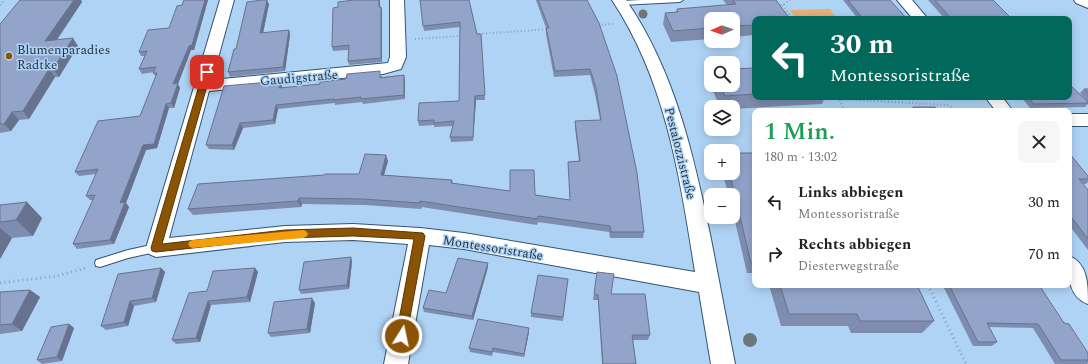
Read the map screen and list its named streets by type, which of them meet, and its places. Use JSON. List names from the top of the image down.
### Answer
{
  "streets": {
    "street": ["Gaudigstraße", "Pestalozzistraße", "Montessoristraße"]
  },
  "crossings": [
    ["Pestalozzistraße", "Montessoristraße"]
  ],
  "places": ["Blumenparadies Radtke"],
  "north": "left",
  "page": {
    "map_buttons": ["+", "−"],
    "turn": ["30 m", "Montessoristraße"],
    "heading": ["1 Min.", "180 m · 13:02"],
    "list": [
      {
        "name": "Links abbiegen",
        "note": "Montessoristraße",
        "value": "30 m"
      },
      {
        "name": "Rechts abbiegen",
        "note": "Diesterwegstraße",
        "value": "70 m"
      }
    ]
  }
}
